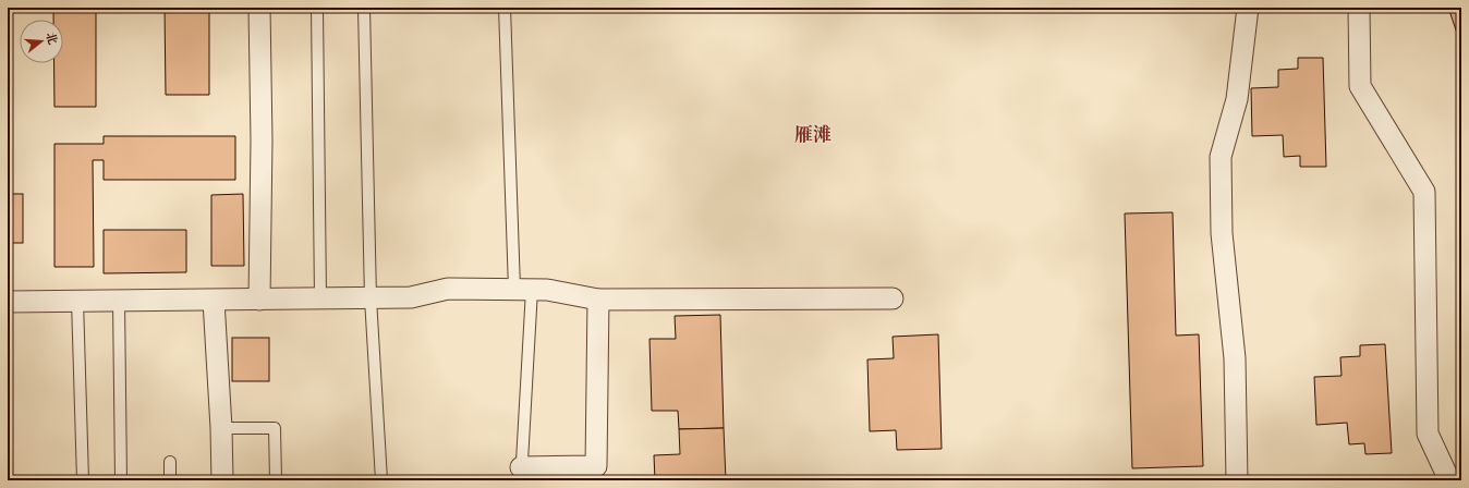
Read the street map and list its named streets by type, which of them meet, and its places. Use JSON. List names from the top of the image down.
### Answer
{
  "districts": ["雁滩"],
  "north": "right"
}
